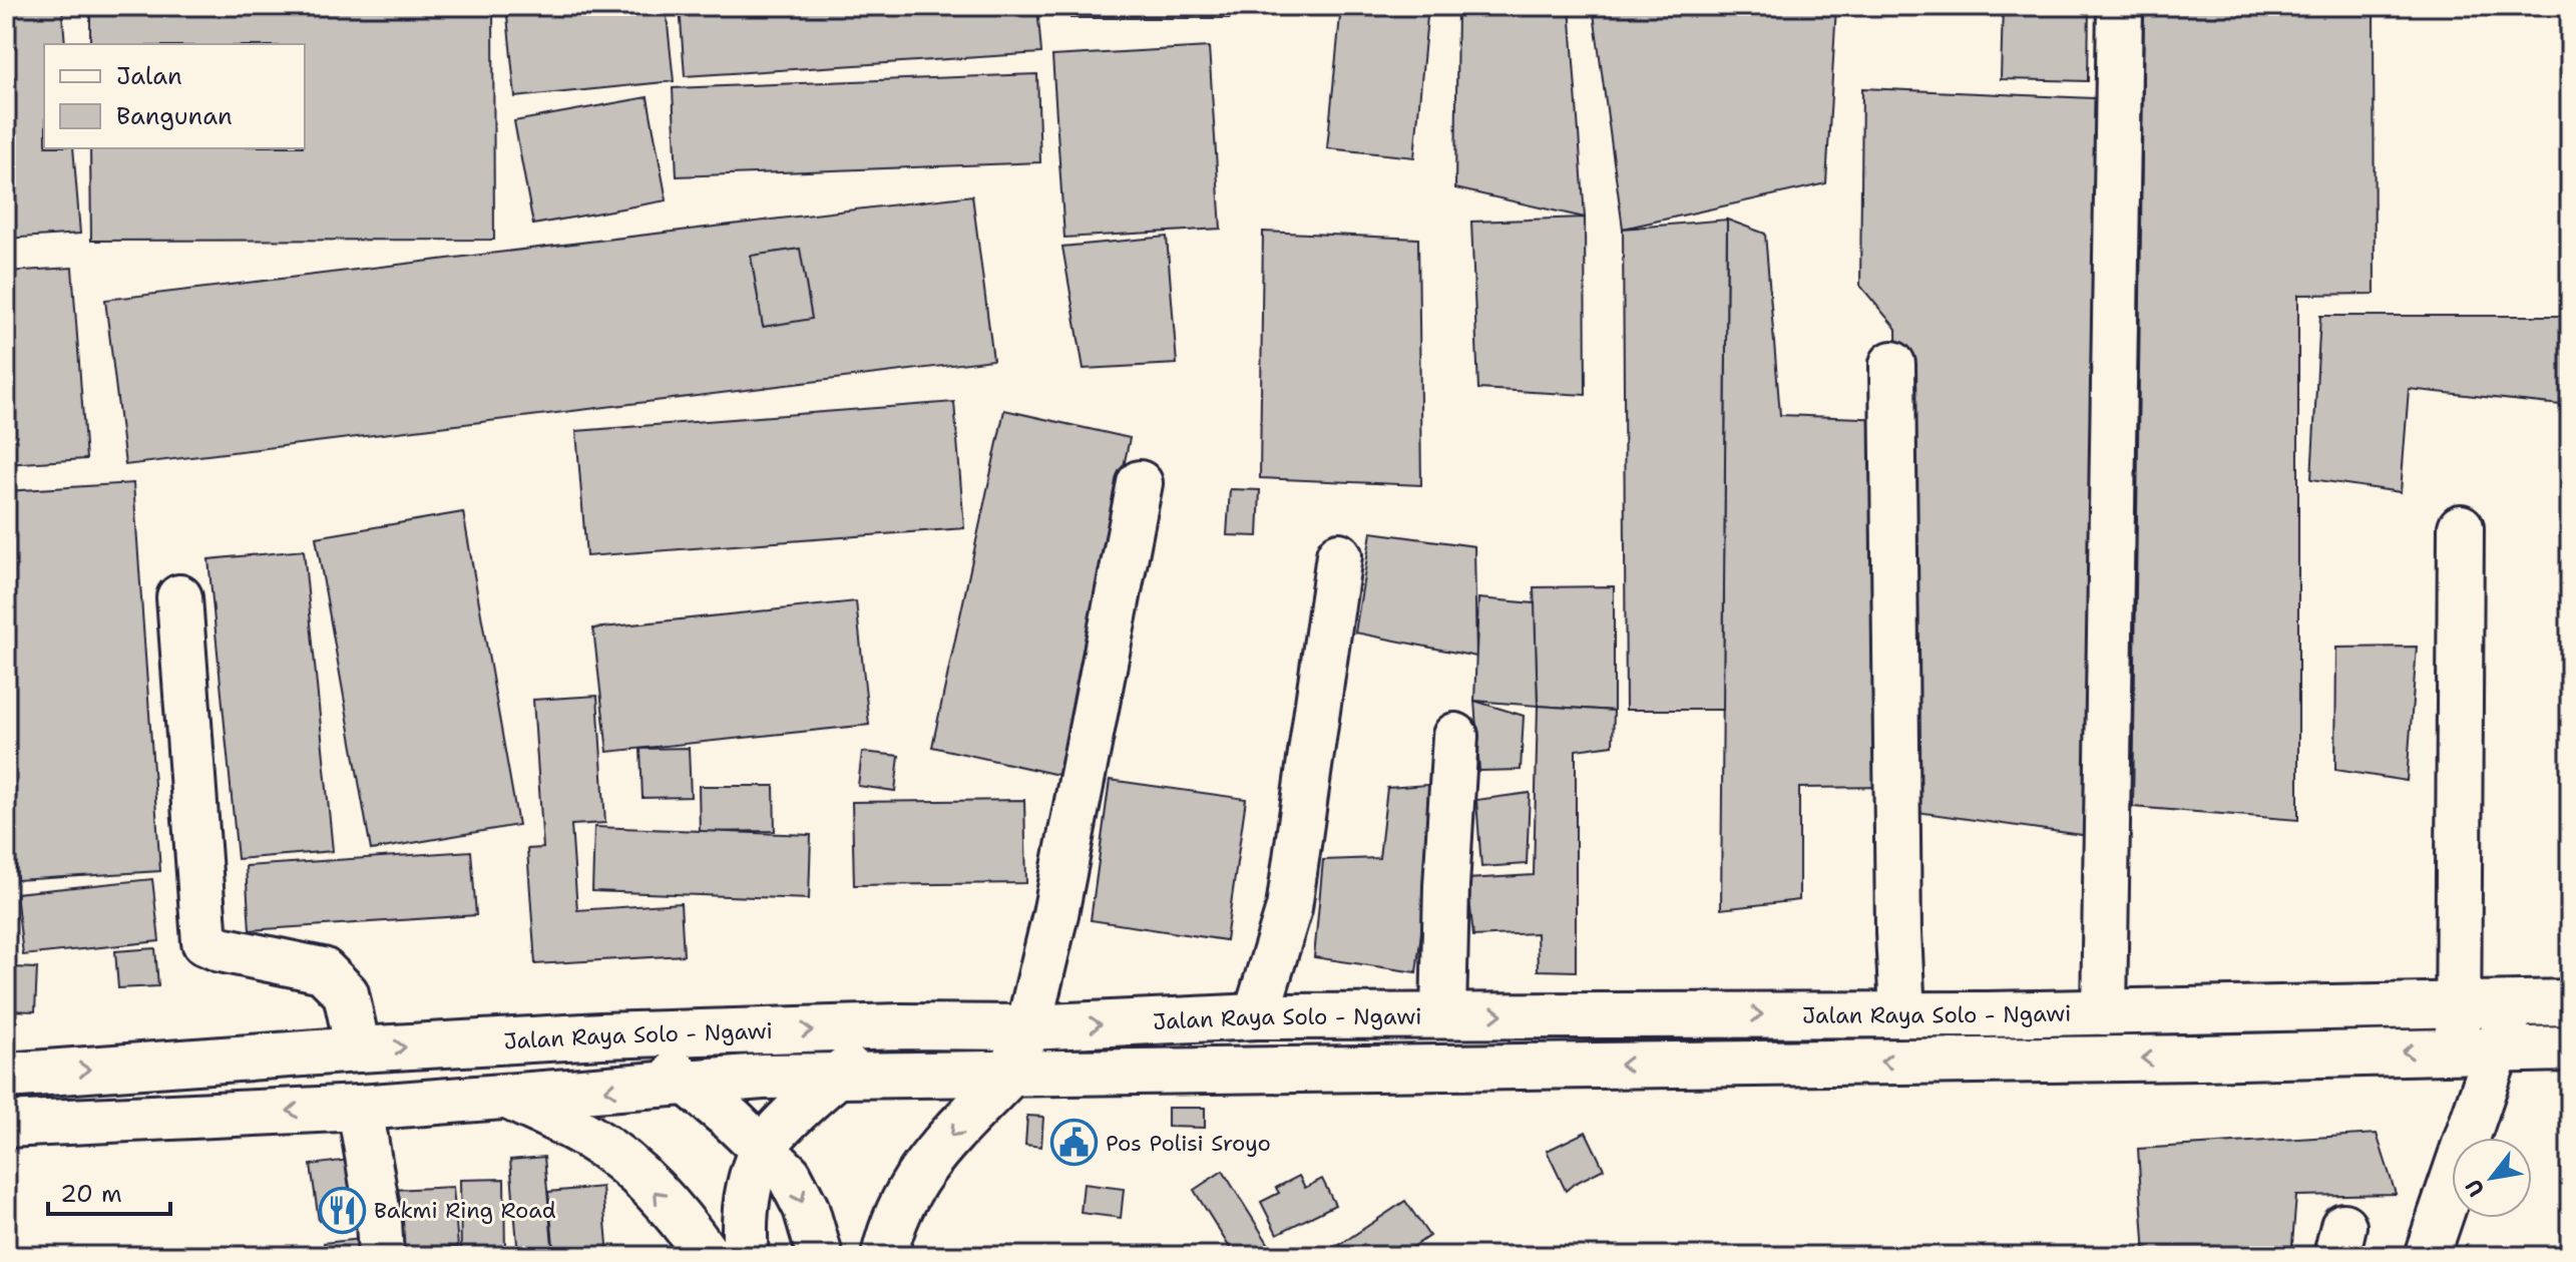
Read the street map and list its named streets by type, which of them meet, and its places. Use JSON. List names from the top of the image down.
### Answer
{
  "streets": {
    "main road": ["Jalan Raya Solo - Ngawi"]
  },
  "places": {
    "public building": ["Pos Polisi Sroyo"],
    "restaurant": ["Bakmi Ring Road"]
  },
  "legend": ["Jalan", "Bangunan"],
  "scale_bar": "20 m",
  "north": "bottom left"
}
